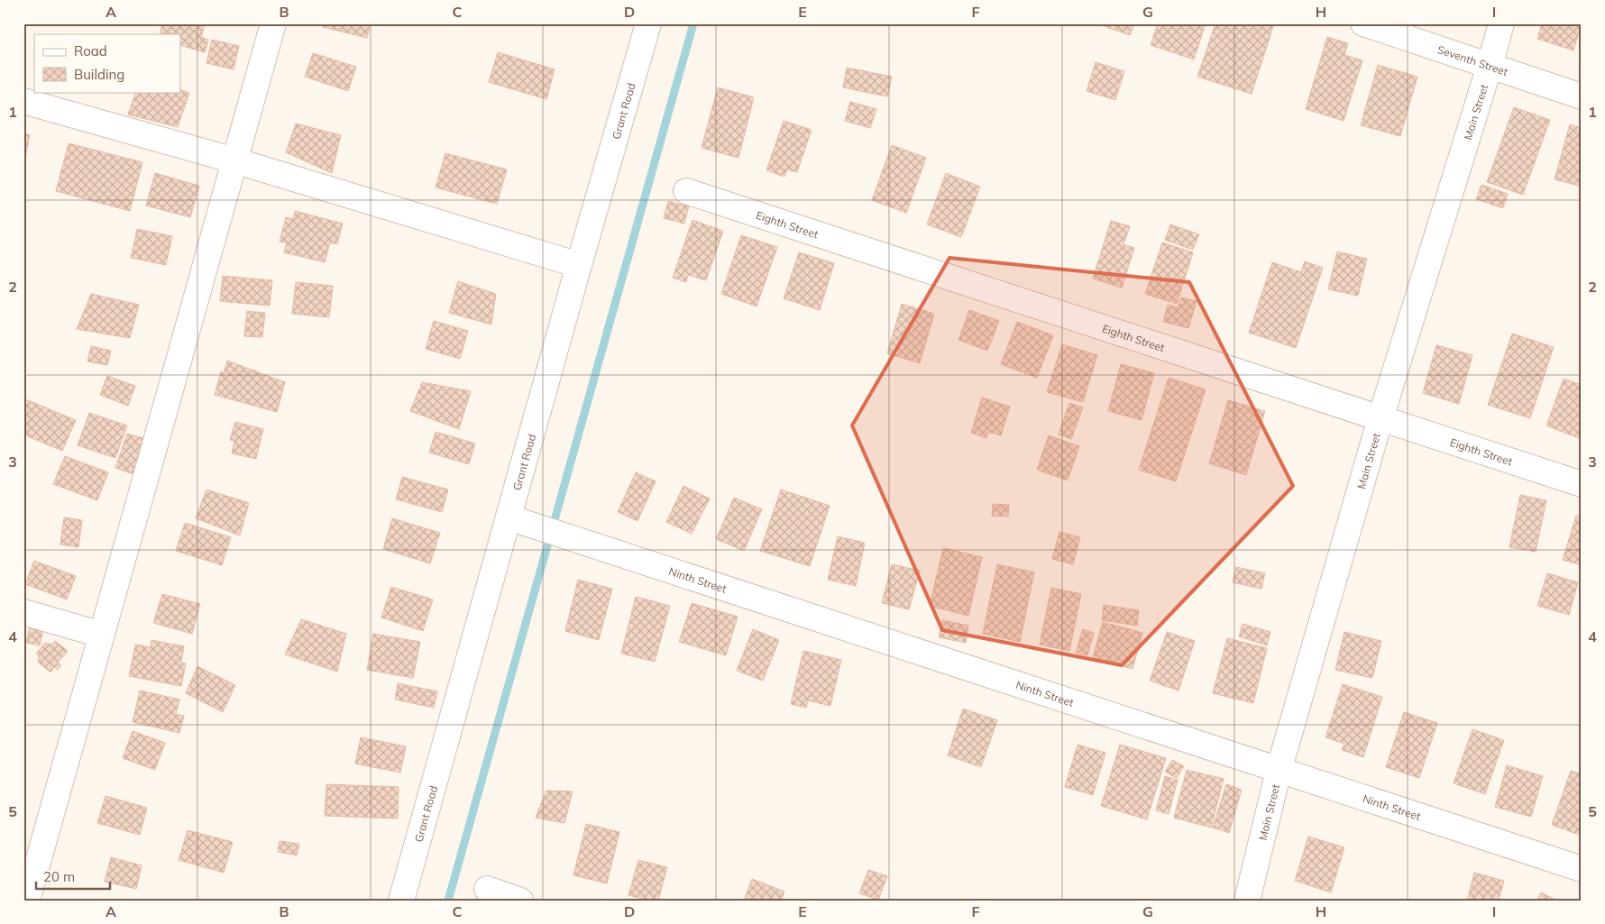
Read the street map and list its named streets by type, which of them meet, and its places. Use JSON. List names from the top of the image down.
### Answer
{
  "streets": {
    "street": [
      "Seventh Street",
      "Grant Road",
      "Main Street",
      "Eighth Street",
      "Ninth Street"
    ]
  },
  "crossings": [
    ["Seventh Street", "Main Street"],
    ["Grant Road", "Ninth Street"],
    ["Main Street", "Eighth Street"],
    ["Main Street", "Ninth Street"]
  ],
  "legend": ["Road", "Building"],
  "scale_bar": "20 m",
  "grid": {
    "columns": [
      "A",
      "B",
      "C",
      "D",
      "E",
      "F",
      "G",
      "H",
      "I"
    ],
    "rows": [
      "1",
      "2",
      "3",
      "4",
      "5"
    ]
  }
}
